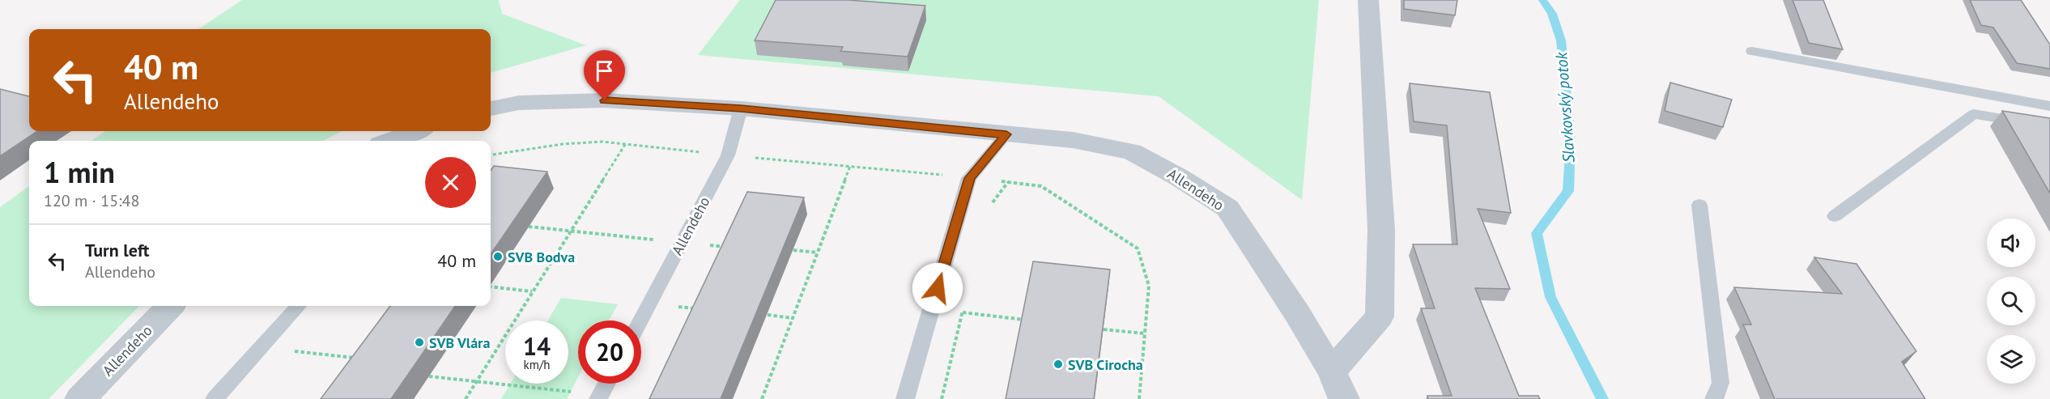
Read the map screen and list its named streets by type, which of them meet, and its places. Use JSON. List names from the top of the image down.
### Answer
{
  "streets": {
    "street": ["Allendeho"]
  },
  "water": ["Slavkovský potok"],
  "places": ["SVB Bodva", "SVB Vlára", "SVB Cirocha"],
  "page": {
    "turn": ["40 m", "Allendeho"],
    "heading": ["1 min", "120 m · 15:48"],
    "list": [
      {
        "name": "Turn left",
        "note": "Allendeho",
        "value": "40 m"
      }
    ],
    "speed": "14 km/h",
    "limit": "20"
  }
}
